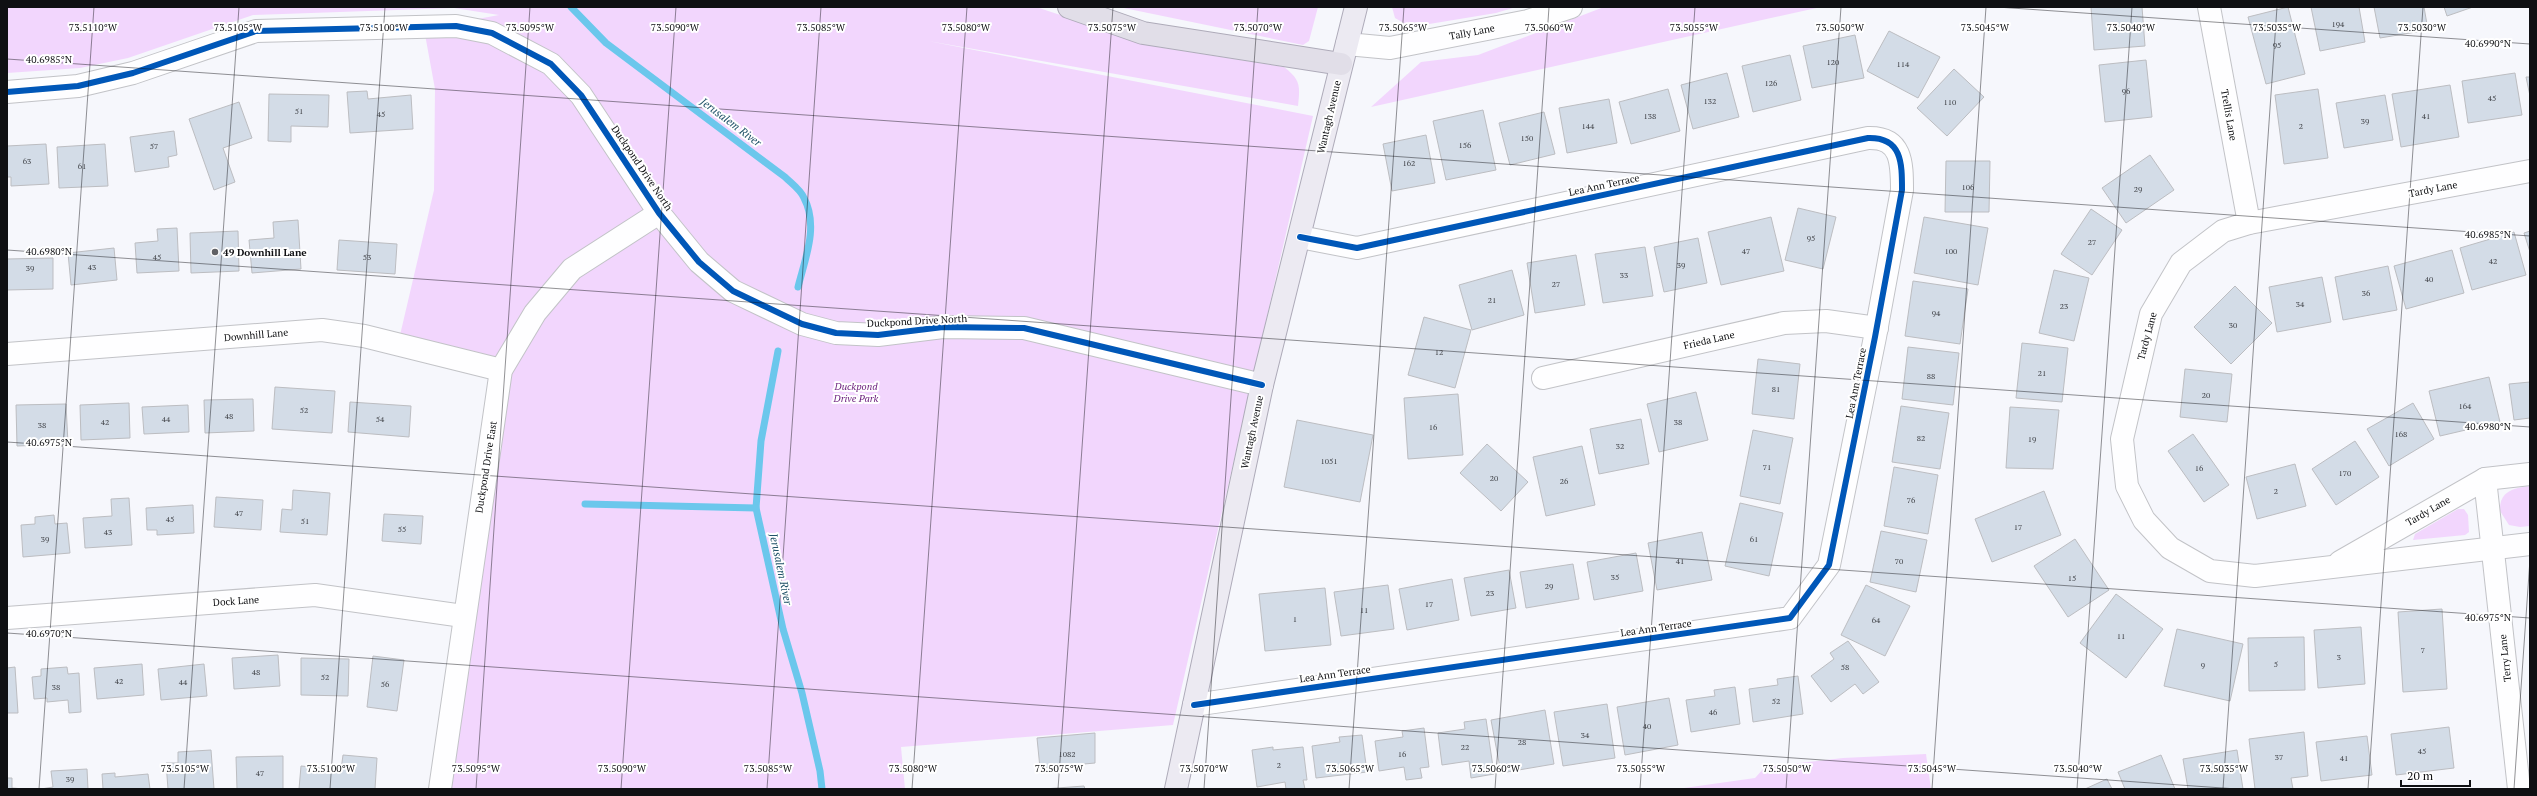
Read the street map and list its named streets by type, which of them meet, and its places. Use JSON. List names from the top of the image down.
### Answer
{
  "streets": {
    "main road": ["Wantagh Avenue"],
    "street": [
      "Tally Lane",
      "Trellis Lane",
      "Duckpond Drive North",
      "Lea Ann Terrace",
      "Tardy Lane",
      "Downhill Lane",
      "Frieda Lane",
      "Duckpond Drive East",
      "Dock Lane",
      "Terry Lane"
    ]
  },
  "crossings": [
    ["Tally Lane", "Wantagh Avenue"],
    ["Trellis Lane", "Tardy Lane"],
    ["Wantagh Avenue", "Duckpond Drive North"],
    ["Wantagh Avenue", "Lea Ann Terrace"],
    ["Duckpond Drive North", "Duckpond Drive East"],
    ["Lea Ann Terrace", "Frieda Lane"],
    ["Tardy Lane", "Terry Lane"],
    ["Downhill Lane", "Duckpond Drive East"],
    ["Duckpond Drive East", "Dock Lane"]
  ],
  "water": ["Jerusalem River"],
  "parks": ["Duckpond Drive Park"],
  "places": ["49 Downhill Lane"],
  "house_numbers": [
    "194",
    "95",
    "120",
    "114",
    "126",
    "96",
    "45",
    "132",
    "110",
    "51",
    "45",
    "138",
    "41",
    "39",
    "144",
    "2",
    "150",
    "156",
    "57",
    "63",
    "162",
    "61",
    "106",
    "29",
    "95",
    "27",
    "47",
    "100",
    "45",
    "53",
    "42",
    "39",
    "43",
    "39",
    "33",
    "40",
    "27",
    "36",
    "21",
    "34",
    "23",
    "94",
    "30",
    "12",
    "21",
    "88",
    "81",
    "20",
    "164",
    "52",
    "48",
    "44",
    "54",
    "42",
    "38",
    "38",
    "16",
    "168",
    "82",
    "19",
    "32",
    "1051",
    "71",
    "16",
    "170",
    "20",
    "26",
    "2",
    "76",
    "47",
    "45",
    "51",
    "17",
    "55",
    "43",
    "39",
    "61",
    "41",
    "70",
    "35",
    "15",
    "29",
    "23",
    "17",
    "11",
    "1",
    "64",
    "11",
    "7",
    "3",
    "5",
    "9",
    "58",
    "48",
    "52",
    "42",
    "44",
    "56",
    "38",
    "52",
    "46",
    "40",
    "34",
    "28",
    "22",
    "45",
    "1082",
    "16",
    "37",
    "41",
    "2",
    "47",
    "39"
  ],
  "scale_bar": "20 m",
  "coordinates": [
    "73.5110°W",
    "73.5105°W",
    "73.5100°W",
    "73.5095°W",
    "73.5090°W",
    "73.5085°W",
    "73.5080°W",
    "73.5075°W",
    "73.5070°W",
    "73.5065°W",
    "73.5060°W",
    "73.5055°W",
    "73.5050°W",
    "73.5045°W",
    "73.5040°W",
    "73.5035°W",
    "73.5030°W",
    "40.6990°N",
    "40.6985°N",
    "40.6980°N",
    "40.6975°N",
    "40.6970°N"
  ]
}
